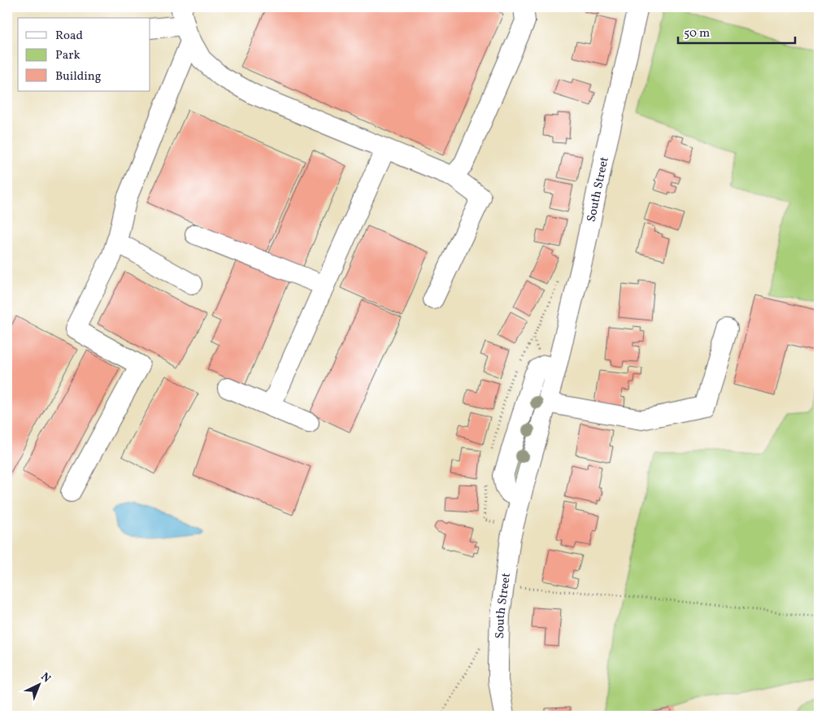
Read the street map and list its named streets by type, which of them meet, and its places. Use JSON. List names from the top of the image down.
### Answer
{
  "streets": {
    "street": ["South Street"]
  },
  "legend": ["Road", "Park", "Building"],
  "scale_bar": "50 m",
  "north": "top right"
}
